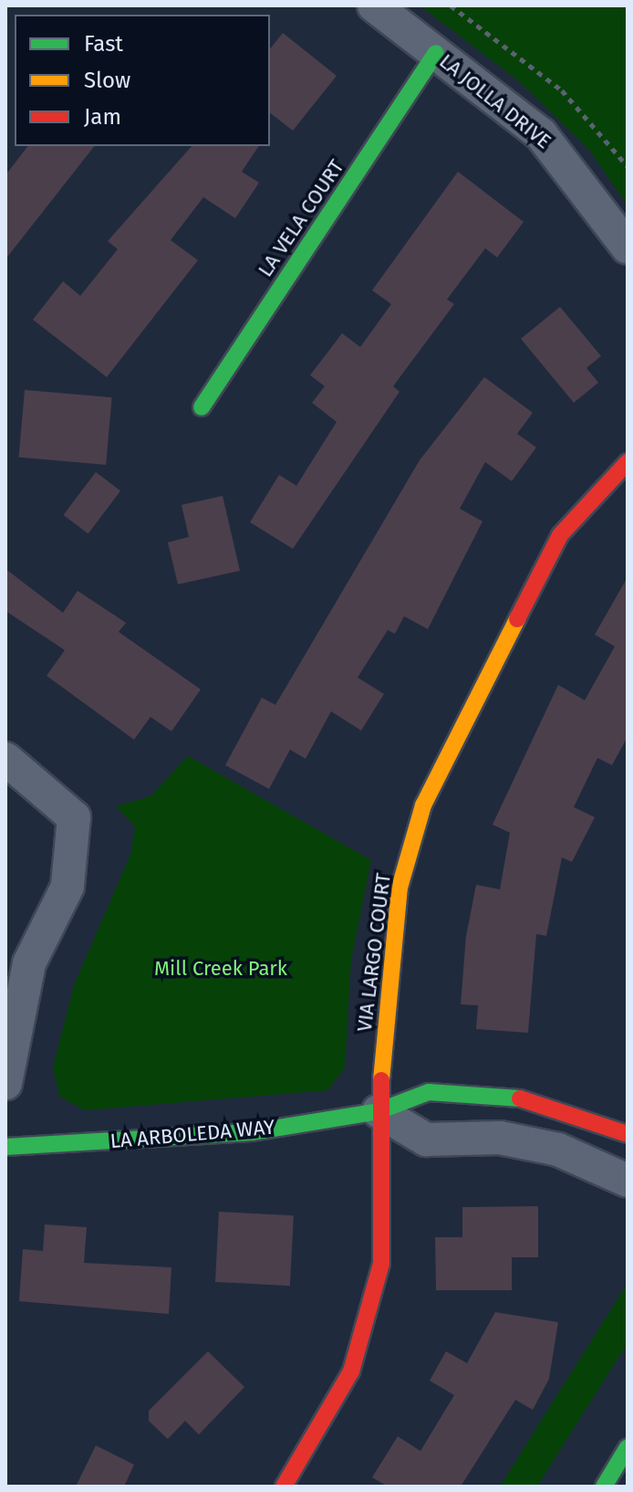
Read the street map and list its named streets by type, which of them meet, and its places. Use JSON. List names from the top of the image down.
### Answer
{
  "streets": {
    "street": [
      "LA JOLLA DRIVE",
      "LA VELA COURT",
      "VIA LARGO COURT",
      "LA ARBOLEDA WAY"
    ]
  },
  "crossings": [
    ["LA JOLLA DRIVE", "LA VELA COURT"],
    ["VIA LARGO COURT", "LA ARBOLEDA WAY"]
  ],
  "parks": ["Mill Creek Park"],
  "legend": ["Fast", "Slow", "Jam"]
}
